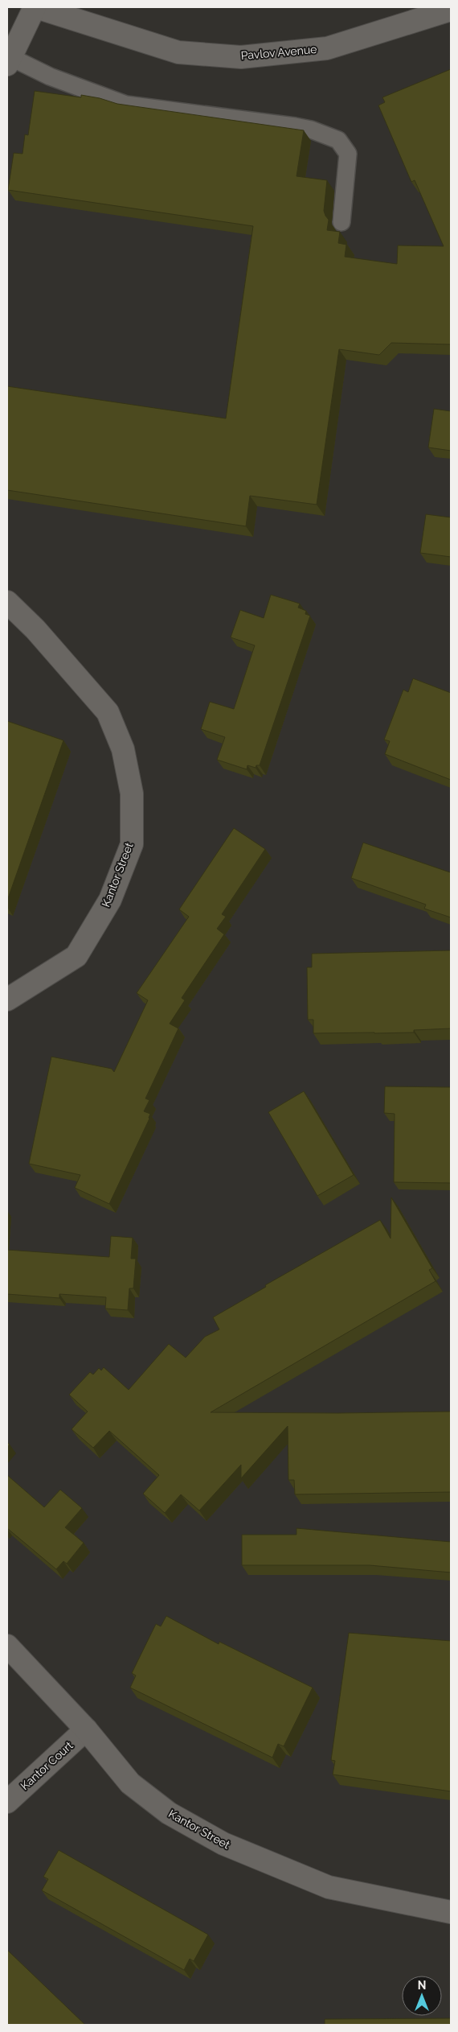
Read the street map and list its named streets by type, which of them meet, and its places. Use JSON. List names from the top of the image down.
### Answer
{
  "streets": {
    "street": ["Pavlov Avenue", "Kantor Street", "Kantor Court"]
  },
  "crossings": [
    ["Kantor Street", "Kantor Court"]
  ],
  "north": "top"
}
